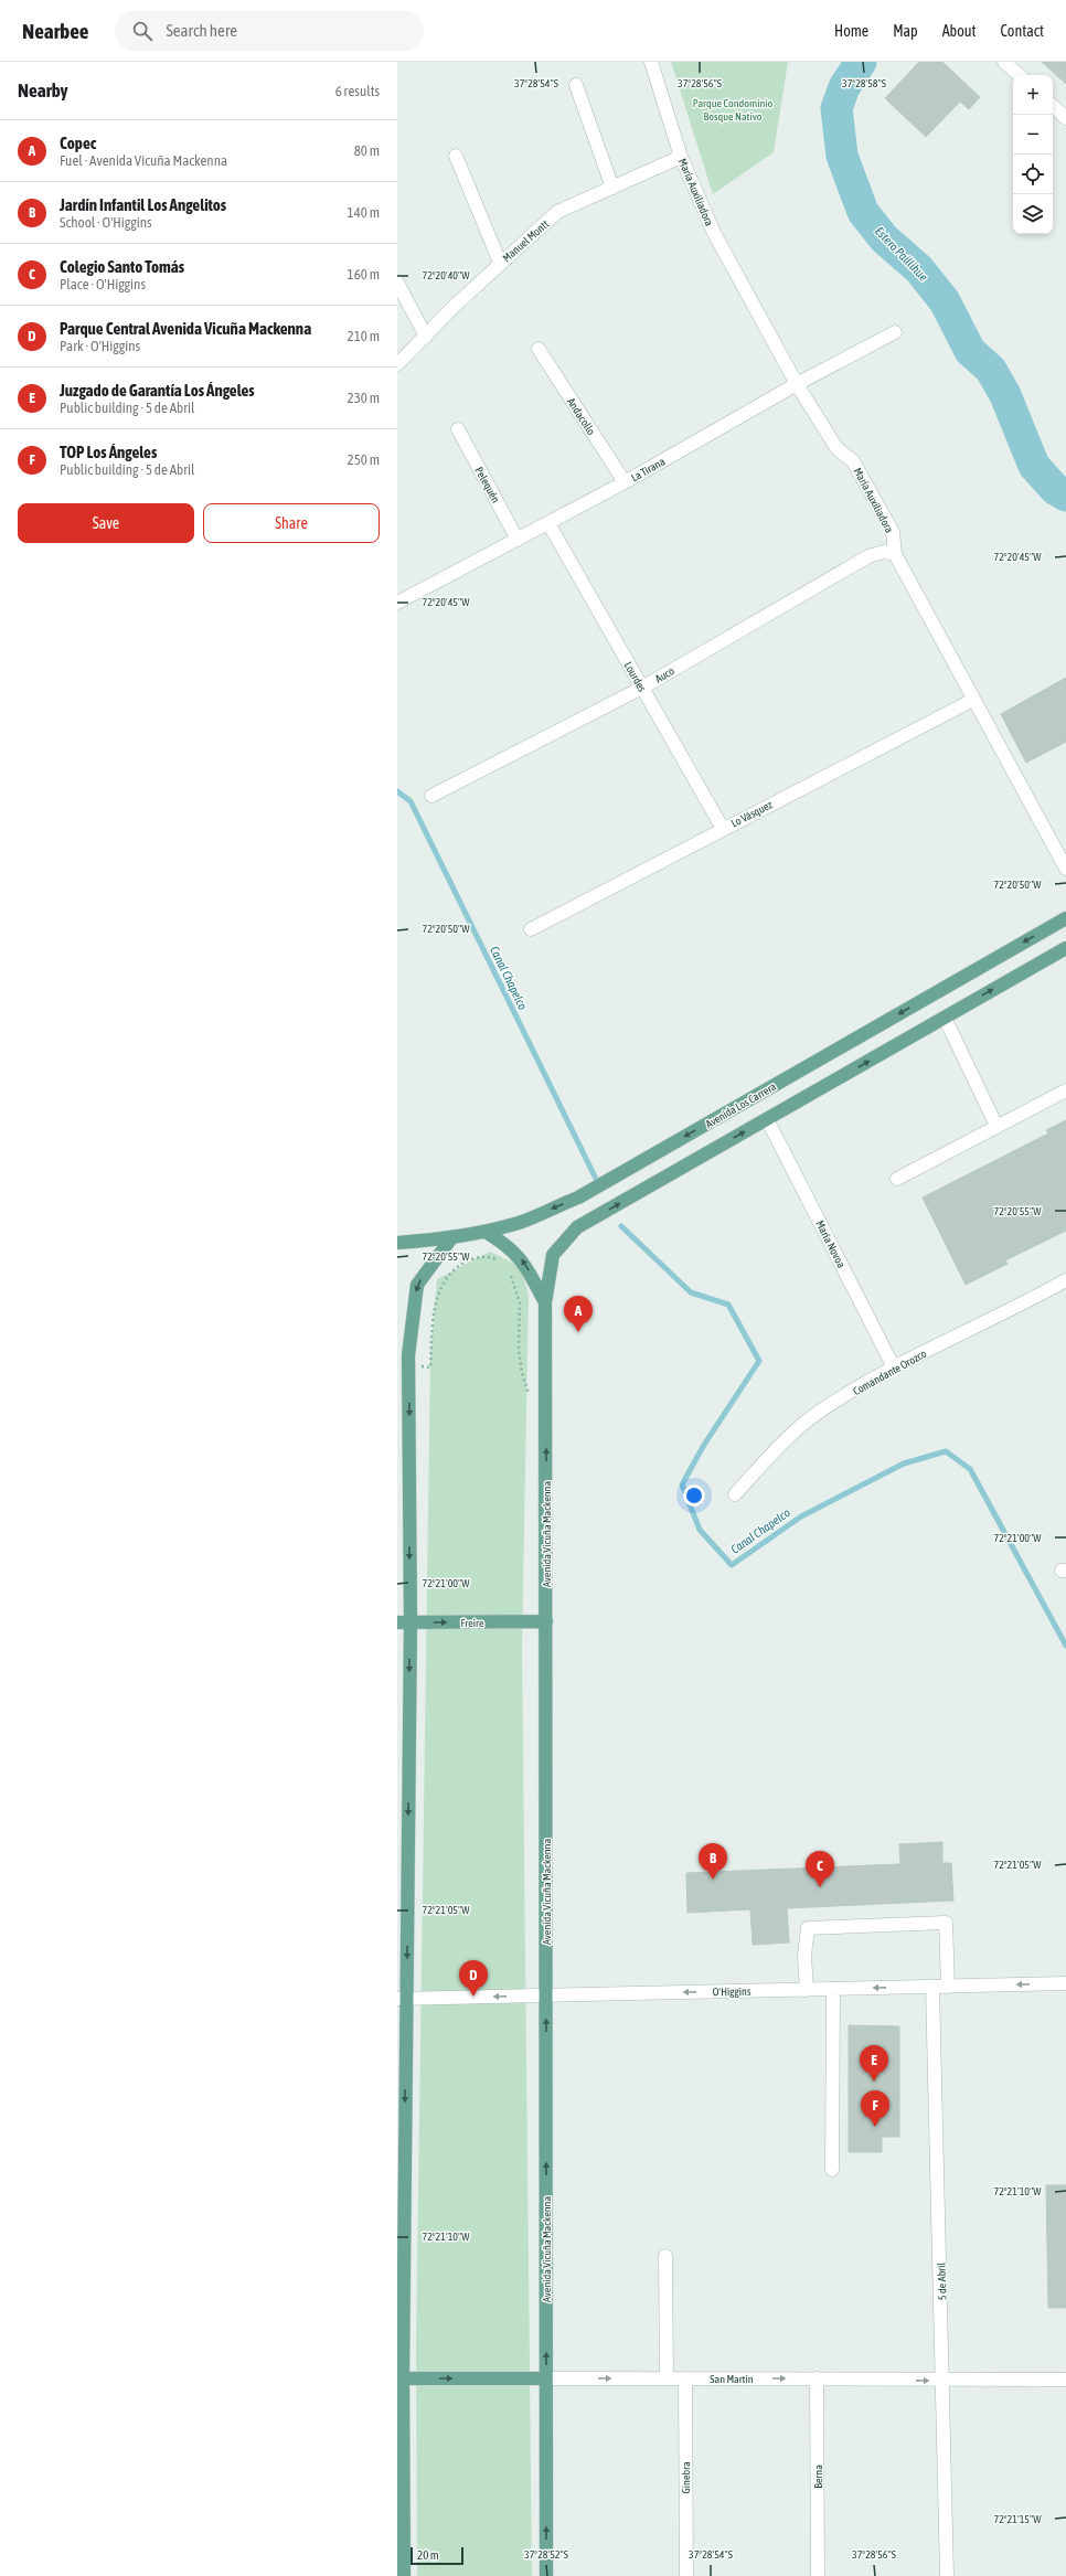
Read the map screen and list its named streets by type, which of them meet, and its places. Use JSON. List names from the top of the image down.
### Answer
{
  "streets": {
    "main road": [
      "Avenida Los Carrera",
      "Avenida Vicuña Mackenna",
      "Freire",
      "San Martín"
    ],
    "street": [
      "María Auxiliadora",
      "Manuel Montt",
      "Andacollo",
      "La Tirana",
      "Pelequén",
      "Auco",
      "Lourdes",
      "Lo Vásquez",
      "María Novoa",
      "Comandante Orozco",
      "O'Higgins",
      "5 de Abril",
      "Berna",
      "Ginebra"
    ]
  },
  "crossings": [
    ["María Auxiliadora", "Manuel Montt"],
    ["María Auxiliadora", "La Tirana"],
    ["María Auxiliadora", "Auco"],
    ["María Auxiliadora", "Lo Vásquez"],
    ["Andacollo", "La Tirana"],
    ["La Tirana", "Pelequén"],
    ["La Tirana", "Lourdes"],
    ["Auco", "Lourdes"],
    ["Lourdes", "Lo Vásquez"],
    ["Avenida Los Carrera", "Avenida Vicuña Mackenna"],
    ["María Novoa", "Comandante Orozco"],
    ["Avenida Vicuña Mackenna", "Freire"],
    ["Avenida Vicuña Mackenna", "O'Higgins"],
    ["Avenida Vicuña Mackenna", "San Martín"],
    ["O'Higgins", "5 de Abril"],
    ["5 de Abril", "San Martín"],
    ["San Martín", "Berna"],
    ["San Martín", "Ginebra"]
  ],
  "one_way": [
    "Avenida Vicuña Mackenna",
    "Freire",
    "O'Higgins",
    "San Martín"
  ],
  "water": ["Estero Paillihue", "Canal Chapelco"],
  "parks": ["Parque Condominio Bosque Nativo"],
  "scale_bar": "20 m",
  "page": {
    "header": "Nearbee",
    "search": "Search here",
    "nav": [
      "Home",
      "Map",
      "About",
      "Contact"
    ],
    "heading": ["Nearby", "6 results"],
    "map_buttons": ["+", "−"],
    "list": [
      {
        "mark": "A",
        "name": "Copec",
        "note": "Fuel · Avenida Vicuña Mackenna",
        "value": "80 m"
      },
      {
        "mark": "B",
        "name": "Jardín Infantil Los Angelitos",
        "note": "School · O'Higgins",
        "value": "140 m"
      },
      {
        "mark": "C",
        "name": "Colegio Santo Tomás",
        "note": "Place · O'Higgins",
        "value": "160 m"
      },
      {
        "mark": "D",
        "name": "Parque Central Avenida Vicuña Mackenna",
        "note": "Park · O'Higgins",
        "value": "210 m"
      },
      {
        "mark": "E",
        "name": "Juzgado de Garantía Los Ángeles",
        "note": "Public building · 5 de Abril",
        "value": "230 m"
      },
      {
        "mark": "F",
        "name": "TOP Los Ángeles",
        "note": "Public building · 5 de Abril",
        "value": "250 m"
      }
    ],
    "buttons": ["Save", "Share"],
    "pins": [
      "A",
      "B",
      "C",
      "D",
      "E",
      "F"
    ],
    "scale": "20 m"
  },
  "coordinates": [
    "37°28'54\"S",
    "37°28'56\"S",
    "37°28'58\"S",
    "72°20'40\"W",
    "72°20'45\"W",
    "72°20'50\"W",
    "72°20'55\"W",
    "72°21'00\"W",
    "72°21'05\"W",
    "72°21'10\"W",
    "72°21'15\"W",
    "37°28'52\"S"
  ]
}
